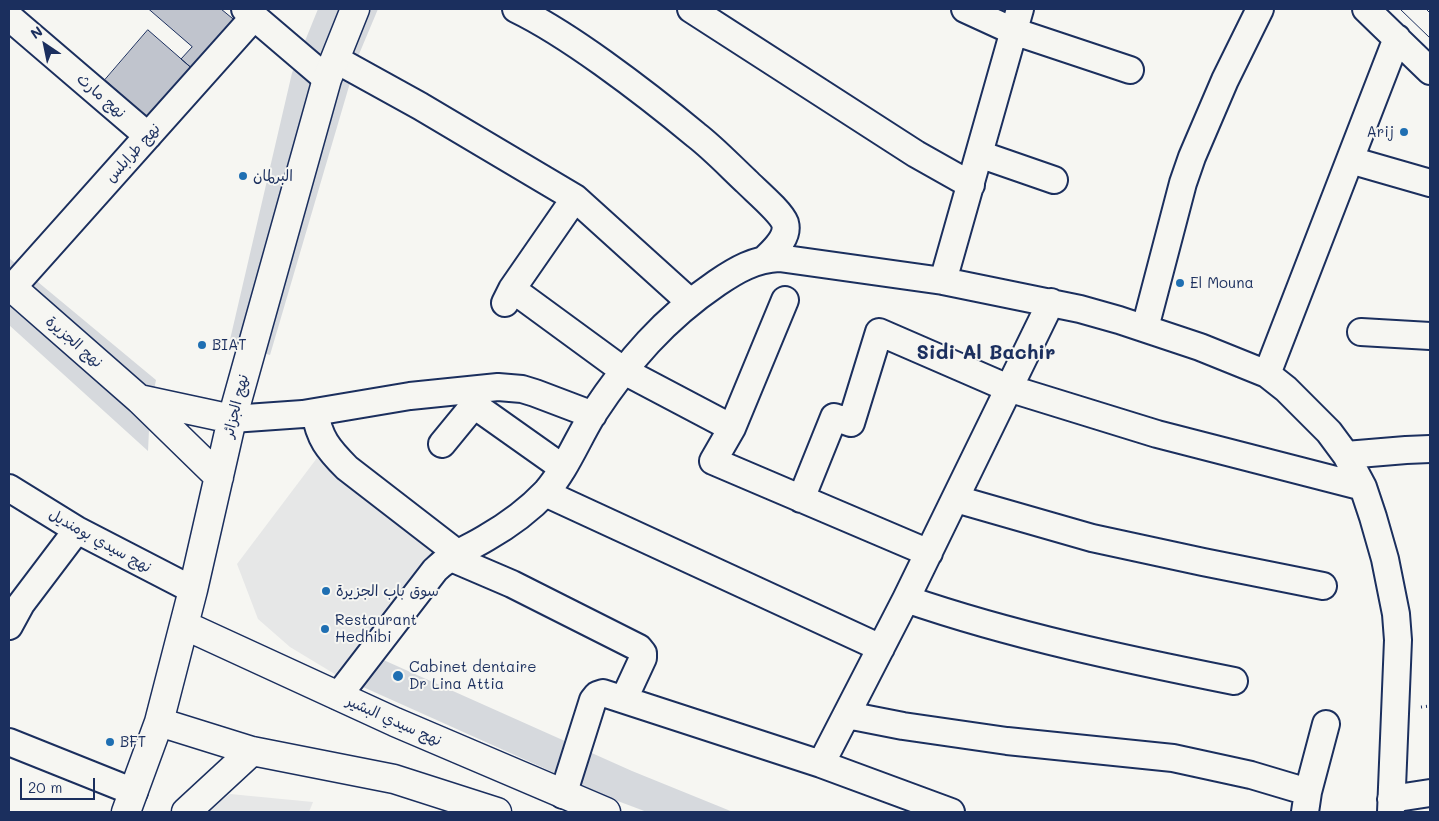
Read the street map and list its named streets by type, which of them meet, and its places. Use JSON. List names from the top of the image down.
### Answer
{
  "streets": {
    "main road": ["نهج الجزيرة", "نهج الجزائر", "نهج سيدي البشير"],
    "street": ["نهج مارث", "نهج طرابلس", "نهج سيدي بومنديل"]
  },
  "crossings": [
    ["نهج مارث", "نهج طرابلس"],
    ["نهج طرابلس", "نهج الجزيرة"],
    ["نهج الجزيرة", "نهج الجزائر"],
    ["نهج الجزائر", "نهج سيدي بومنديل"],
    ["نهج الجزائر", "نهج سيدي البشير"]
  ],
  "districts": ["Sidi Al Bachir"],
  "places": [
    "Arij",
    "البرلمان",
    "El Mouna",
    "BIAT",
    "سوق باب الجزيرة",
    "Restaurant Hedhibi",
    "Cabinet dentaire Dr Lina Attia",
    "BFT"
  ],
  "scale_bar": "20 m",
  "north": "top left"
}
